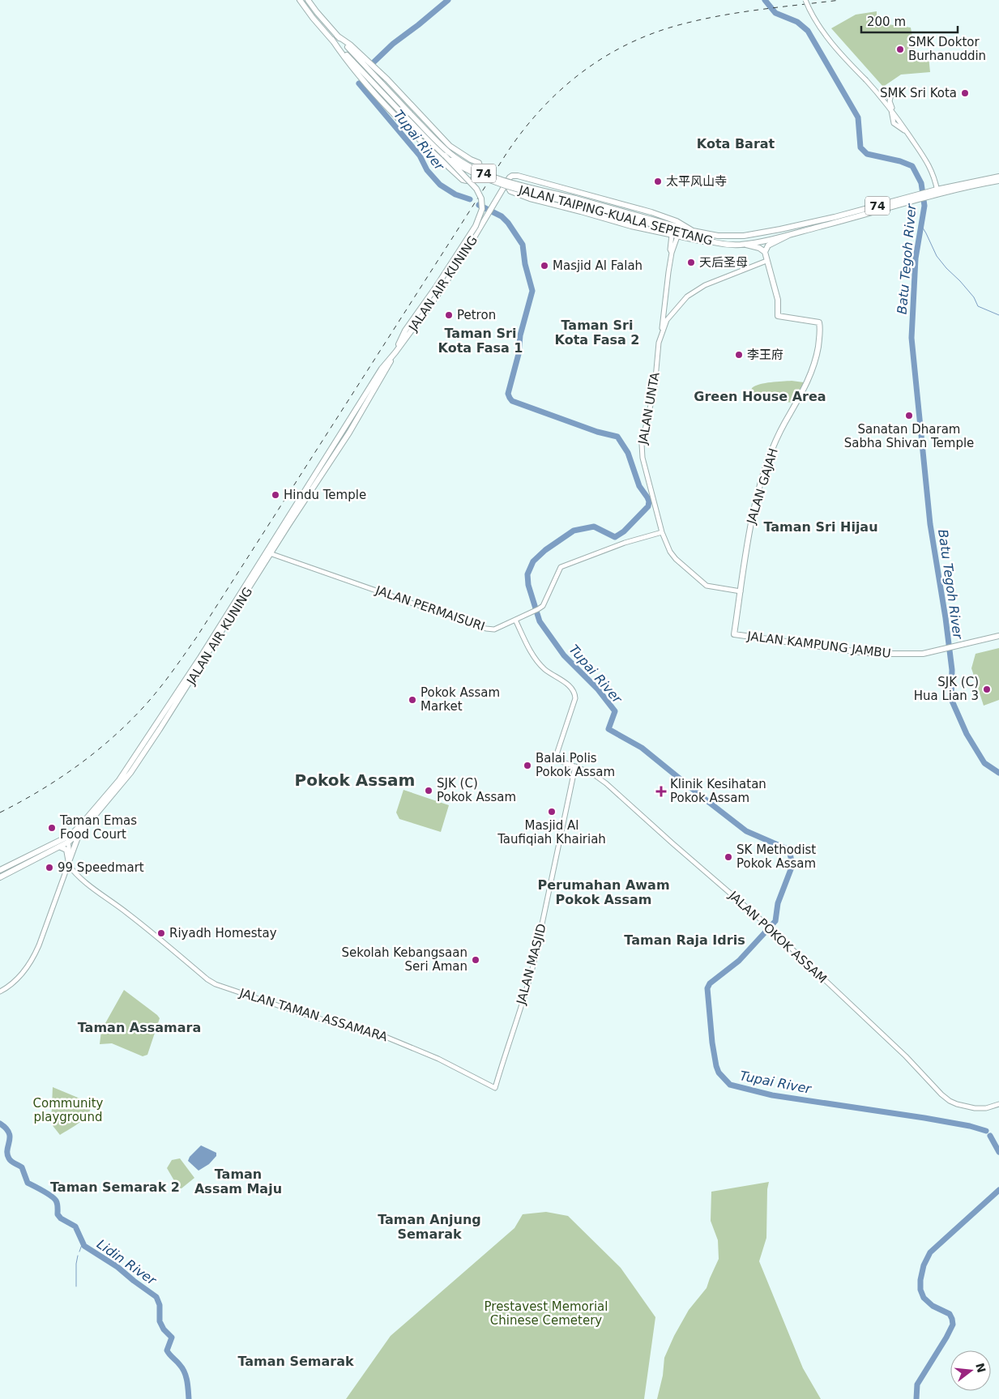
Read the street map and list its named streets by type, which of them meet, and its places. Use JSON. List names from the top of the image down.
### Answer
{
  "streets": {
    "main road": [
      "74",
      "JALAN TAIPING-KUALA SEPETANG",
      "JALAN AIR KUNING",
      "JALAN GAJAH",
      "JALAN KAMPUNG JAMBU"
    ],
    "street": [
      "JALAN UNTA",
      "JALAN PERMAISURI",
      "JALAN POKOK ASSAM",
      "JALAN MASJID",
      "JALAN TAMAN ASSAMARA"
    ]
  },
  "crossings": [
    ["JALAN AIR KUNING", "JALAN PERMAISURI"],
    ["JALAN UNTA", "JALAN GAJAH"],
    ["JALAN UNTA", "JALAN PERMAISURI"],
    ["JALAN GAJAH", "JALAN KAMPUNG JAMBU"],
    ["JALAN PERMAISURI", "JALAN POKOK ASSAM"],
    ["JALAN POKOK ASSAM", "JALAN MASJID"],
    ["JALAN MASJID", "JALAN TAMAN ASSAMARA"]
  ],
  "districts": [
    "Kota Barat",
    "Taman Sri Kota Fasa 2",
    "Taman Sri Kota Fasa 1",
    "Green House Area",
    "Taman Sri Hijau",
    "Pokok Assam",
    "Perumahan Awam Pokok Assam",
    "Taman Raja Idris",
    "Taman Assamara",
    "Taman Assam Maju",
    "Taman Semarak 2",
    "Taman Anjung Semarak",
    "Taman Semarak"
  ],
  "water": ["Tupai River", "Batu Tegoh River", "Lidin River"],
  "parks": ["Community playground", "Prestavest Memorial Chinese Cemetery"],
  "places": {
    "other": [
      "SMK Doktor Burhanuddin",
      "SMK Sri Kota",
      "太平风山寺",
      "天后圣母",
      "Masjid Al Falah",
      "Petron",
      "李王府",
      "Sanatan Dharam Sabha Shivan Temple",
      "Hindu Temple",
      "SJK (C) Hua Lian 3",
      "Pokok Assam Market",
      "Balai Polis Pokok Assam",
      "SJK (C) Pokok Assam",
      "Masjid Al Taufiqiah Khairiah",
      "Taman Emas Food Court",
      "SK Methodist Pokok Assam",
      "99 Speedmart",
      "Riyadh Homestay",
      "Sekolah Kebangsaan Seri Aman"
    ],
    "health": ["Klinik Kesihatan Pokok Assam"]
  },
  "scale_bar": "200 m",
  "north": "right"
}
